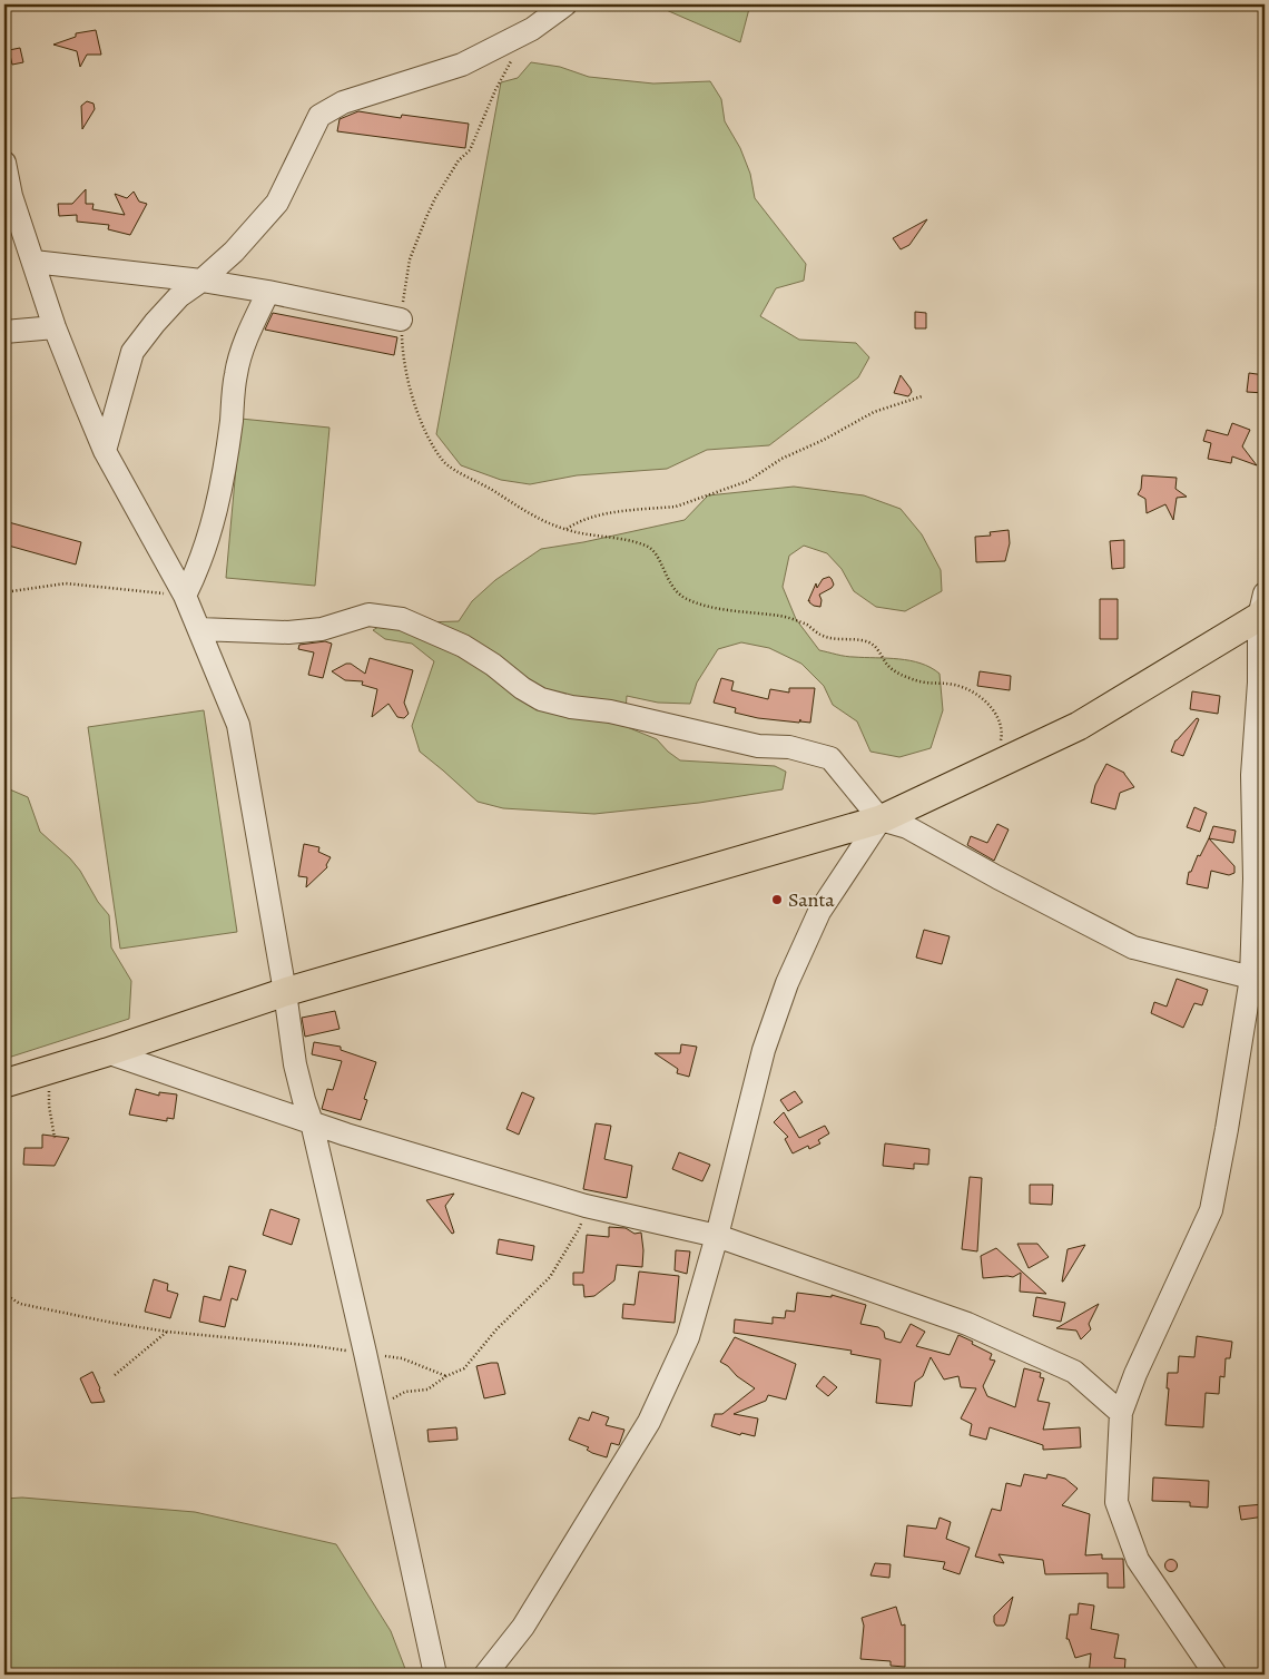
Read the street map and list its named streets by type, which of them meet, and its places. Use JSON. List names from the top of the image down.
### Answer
{
  "places": ["Santa"]
}
